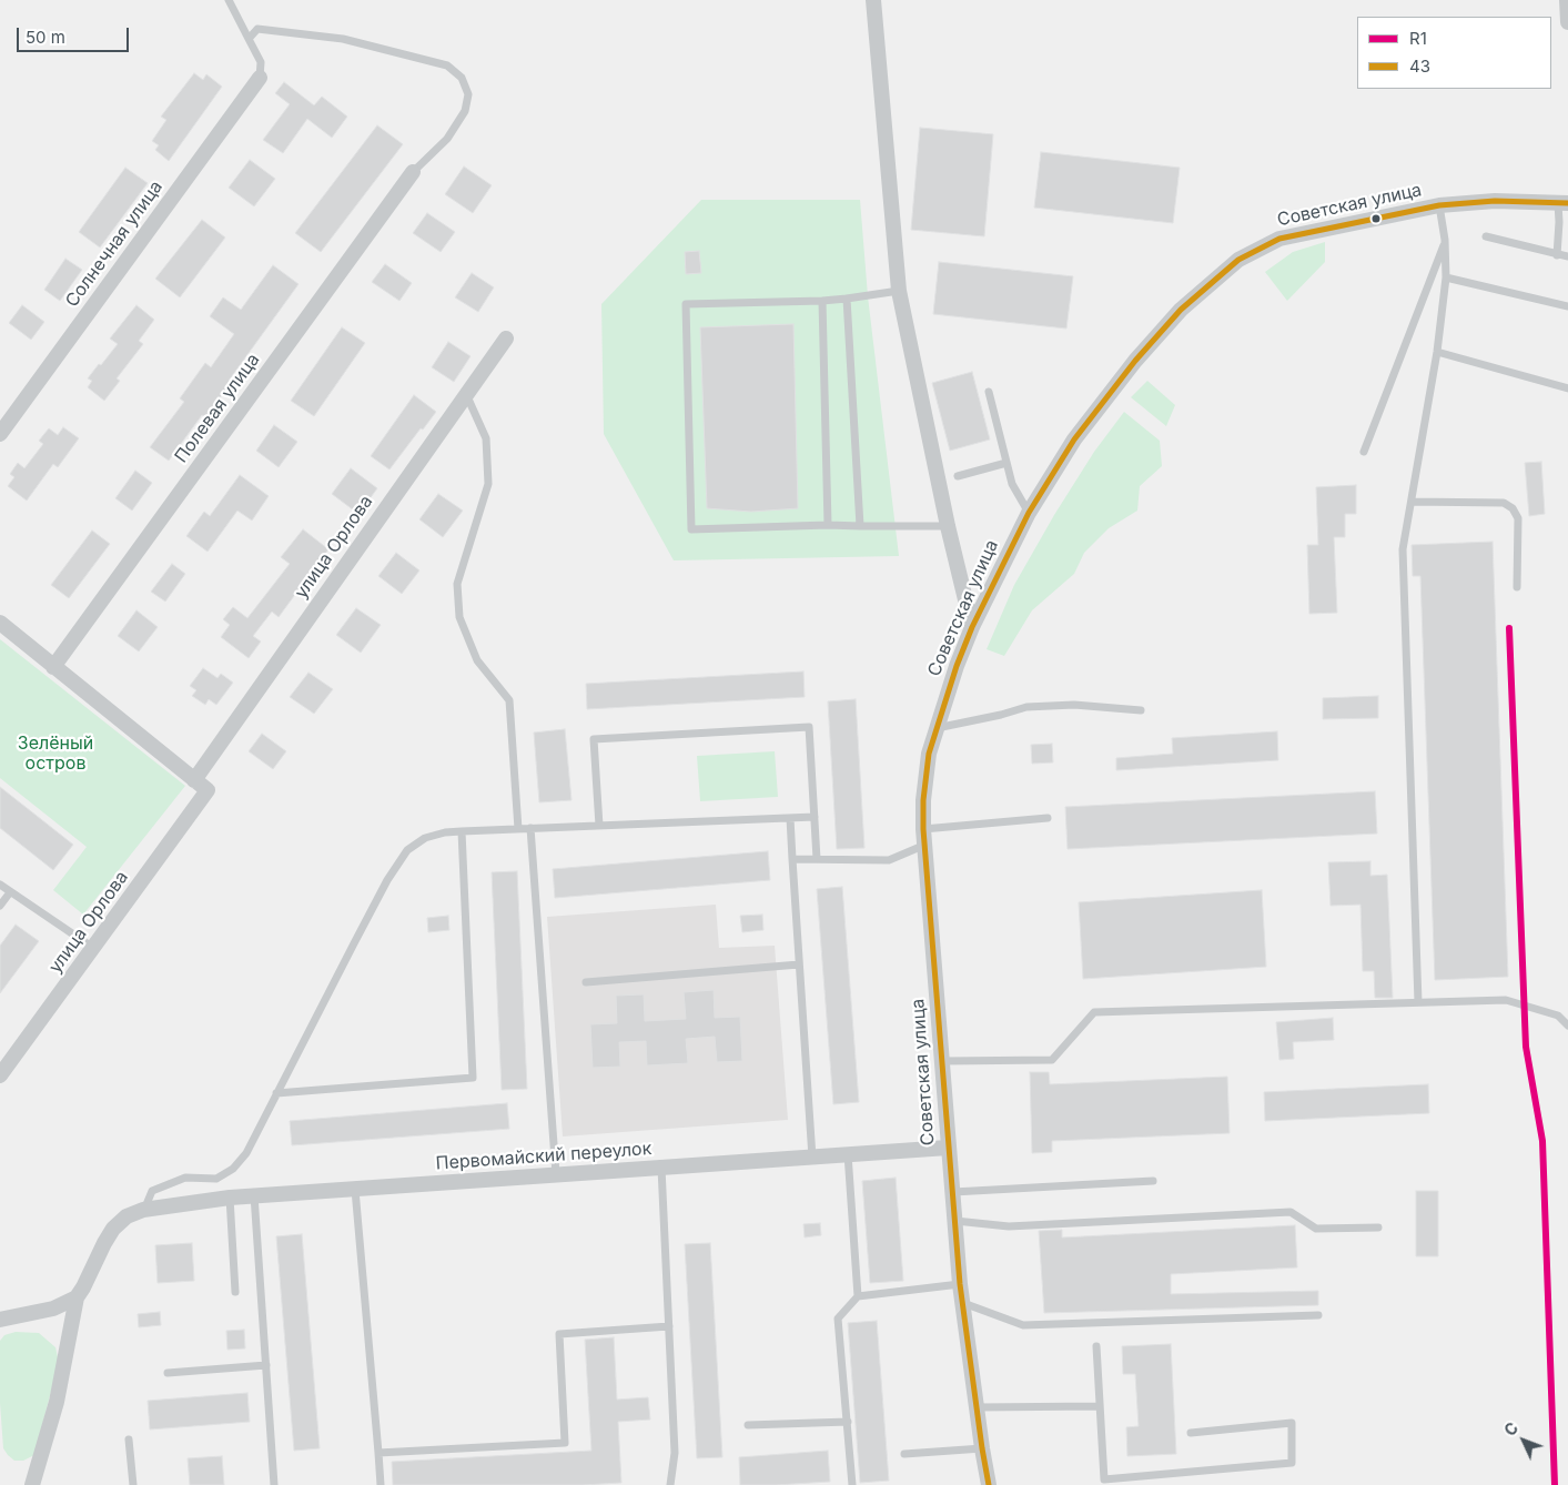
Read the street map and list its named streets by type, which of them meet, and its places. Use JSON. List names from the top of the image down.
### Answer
{
  "streets": {
    "street": [
      "Советская улица",
      "Солнечная улица",
      "Полевая улица",
      "улица Орлова",
      "Первомайский переулок"
    ]
  },
  "crossings": [
    ["Советская улица", "Первомайский переулок"]
  ],
  "parks": ["Зелёный остров"],
  "lines": ["transit line 43", "transit line R1"],
  "legend": ["R1", "43"],
  "scale_bar": "50 m",
  "north": "top left"
}
